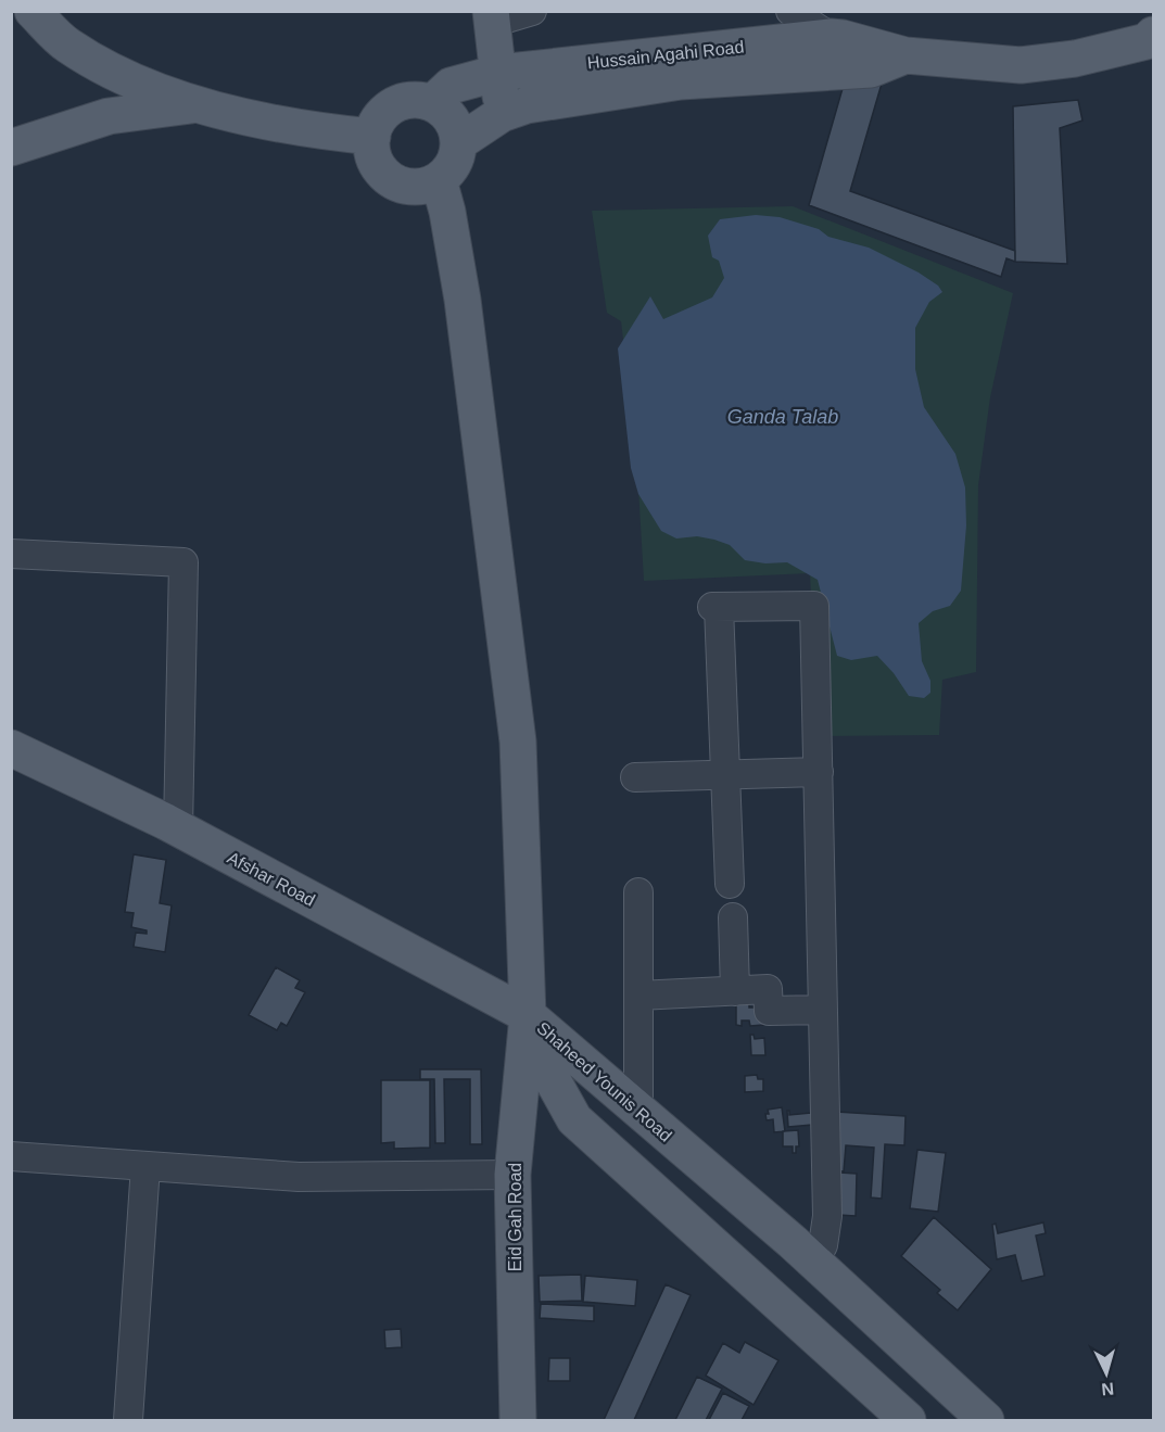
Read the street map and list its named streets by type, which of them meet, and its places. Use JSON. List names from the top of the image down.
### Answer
{
  "streets": {
    "main road": [
      "Hussain Agahi Road",
      "Afshar Road",
      "Shaheed Younis Road",
      "Eid Gah Road"
    ]
  },
  "crossings": [
    ["Afshar Road", "Shaheed Younis Road"],
    ["Afshar Road", "Eid Gah Road"],
    ["Shaheed Younis Road", "Eid Gah Road"]
  ],
  "water": ["Ganda Talab"],
  "north": "bottom"
}
